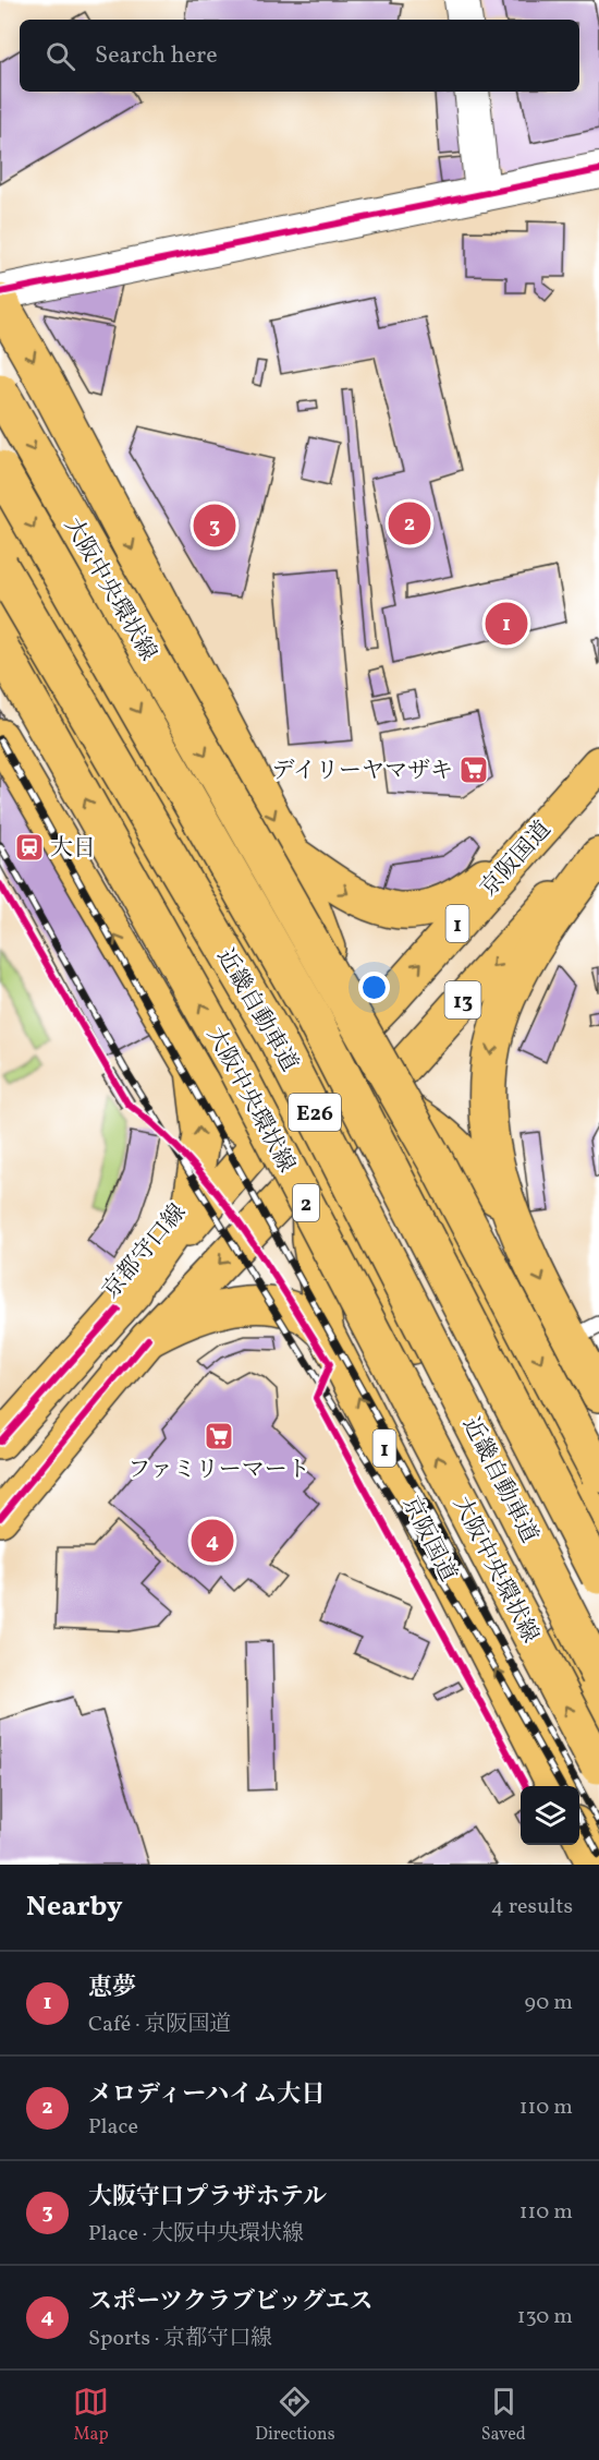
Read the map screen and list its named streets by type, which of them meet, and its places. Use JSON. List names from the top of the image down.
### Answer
{
  "streets": {
    "main road": [
      "大阪中央環状線",
      "京阪国道",
      "1",
      "13",
      "近畿自動車道",
      "E26",
      "2",
      "京都守口線"
    ]
  },
  "crossings": [
    ["京阪国道", "13"]
  ],
  "places": {
    "supermarket": ["デイリーヤマザキ", "ファミリーマート"],
    "station": ["大日"]
  },
  "page": {
    "search": "Search here",
    "pins": [
      "2",
      "3",
      "1",
      "4"
    ],
    "heading": ["Nearby", "4 results"],
    "list": [
      {
        "mark": "1",
        "name": "恵夢",
        "note": "Café · 京阪国道",
        "value": "90 m"
      },
      {
        "mark": "2",
        "name": "メロディーハイム大日",
        "note": "Place",
        "value": "110 m"
      },
      {
        "mark": "3",
        "name": "大阪守口プラザホテル",
        "note": "Place · 大阪中央環状線",
        "value": "110 m"
      },
      {
        "mark": "4",
        "name": "スポーツクラブビッグエス",
        "note": "Sports · 京都守口線",
        "value": "130 m"
      }
    ],
    "nav": ["Map", "Directions", "Saved"]
  }
}
